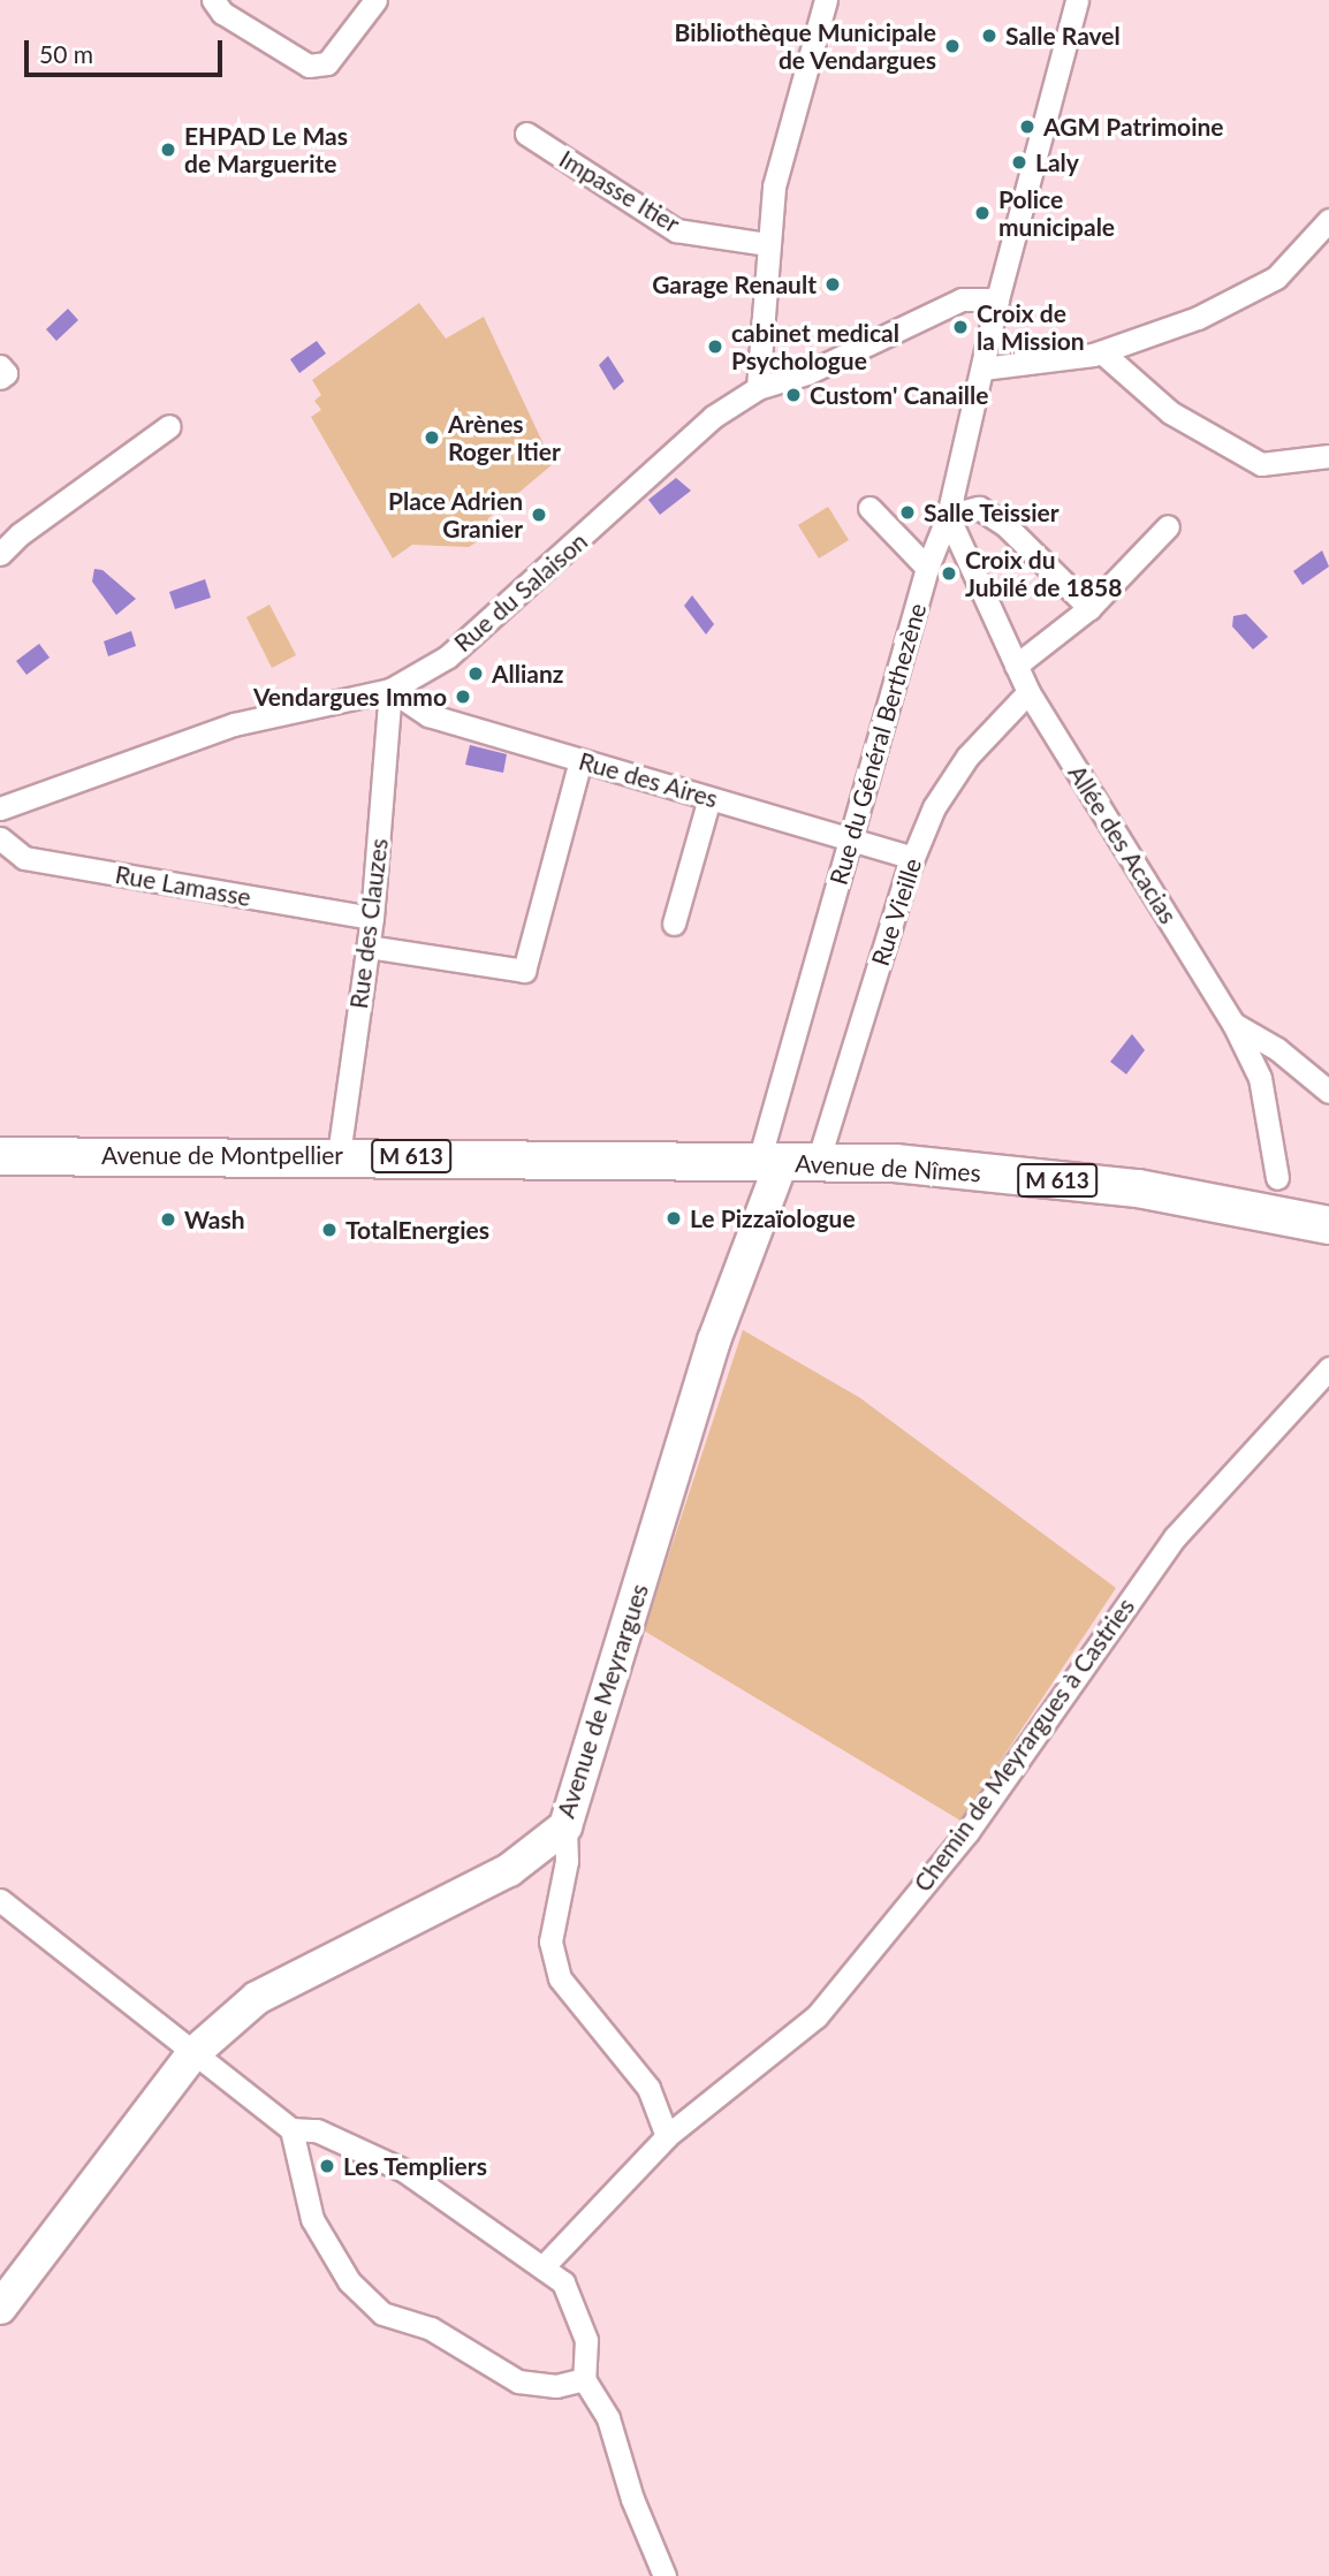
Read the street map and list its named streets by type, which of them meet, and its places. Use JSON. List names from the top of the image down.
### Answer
{
  "streets": {
    "main road": ["Avenue de Montpellier", "M 613", "Avenue de Nîmes"],
    "street": [
      "Impasse Itier",
      "Rue du Salaison",
      "Rue du Général Berthezène",
      "Rue des Aires",
      "Allée des Acacias",
      "Rue Lamasse",
      "Rue Vieille",
      "Rue des Clauzes",
      "Avenue de Meyrargues",
      "Chemin de Meyrargues à Castries"
    ]
  },
  "crossings": [
    ["Rue du Salaison", "Rue du Général Berthezène"],
    ["Rue du Salaison", "Rue des Aires"],
    ["Rue du Salaison", "Rue des Clauzes"],
    ["Rue du Général Berthezène", "Rue des Aires"],
    ["Rue du Général Berthezène", "Allée des Acacias"],
    ["Rue du Général Berthezène", "Rue Vieille"],
    ["Rue du Général Berthezène", "Avenue de Montpellier"],
    ["Rue du Général Berthezène", "Avenue de Nîmes"],
    ["Rue du Général Berthezène", "Avenue de Meyrargues"],
    ["Rue des Aires", "Rue Vieille"],
    ["Rue des Aires", "Rue des Clauzes"],
    ["Allée des Acacias", "Rue Vieille"],
    ["Rue Lamasse", "Rue des Clauzes"],
    ["Rue Vieille", "Avenue de Montpellier"],
    ["Rue Vieille", "Avenue de Nîmes"],
    ["Rue Vieille", "Avenue de Meyrargues"],
    ["Rue des Clauzes", "Avenue de Montpellier"],
    ["Avenue de Montpellier", "Avenue de Nîmes"],
    ["Avenue de Montpellier", "Avenue de Meyrargues"],
    ["Avenue de Nîmes", "Avenue de Meyrargues"]
  ],
  "places": [
    "Salle Ravel",
    "Bibliothèque Municipale de Vendargues",
    "AGM Patrimoine",
    "EHPAD Le Mas de Marguerite",
    "Laly",
    "Police municipale",
    "Garage Renault",
    "Croix de la Mission",
    "cabinet medical Psychologue",
    "Custom' Canaille",
    "Arènes Roger Itier",
    "Salle Teissier",
    "Place Adrien Granier",
    "Croix du Jubilé de 1858",
    "Allianz",
    "Vendargues Immo",
    "Le Pizzaïologue",
    "Wash",
    "TotalEnergies",
    "Les Templiers"
  ],
  "scale_bar": "50 m"
}
